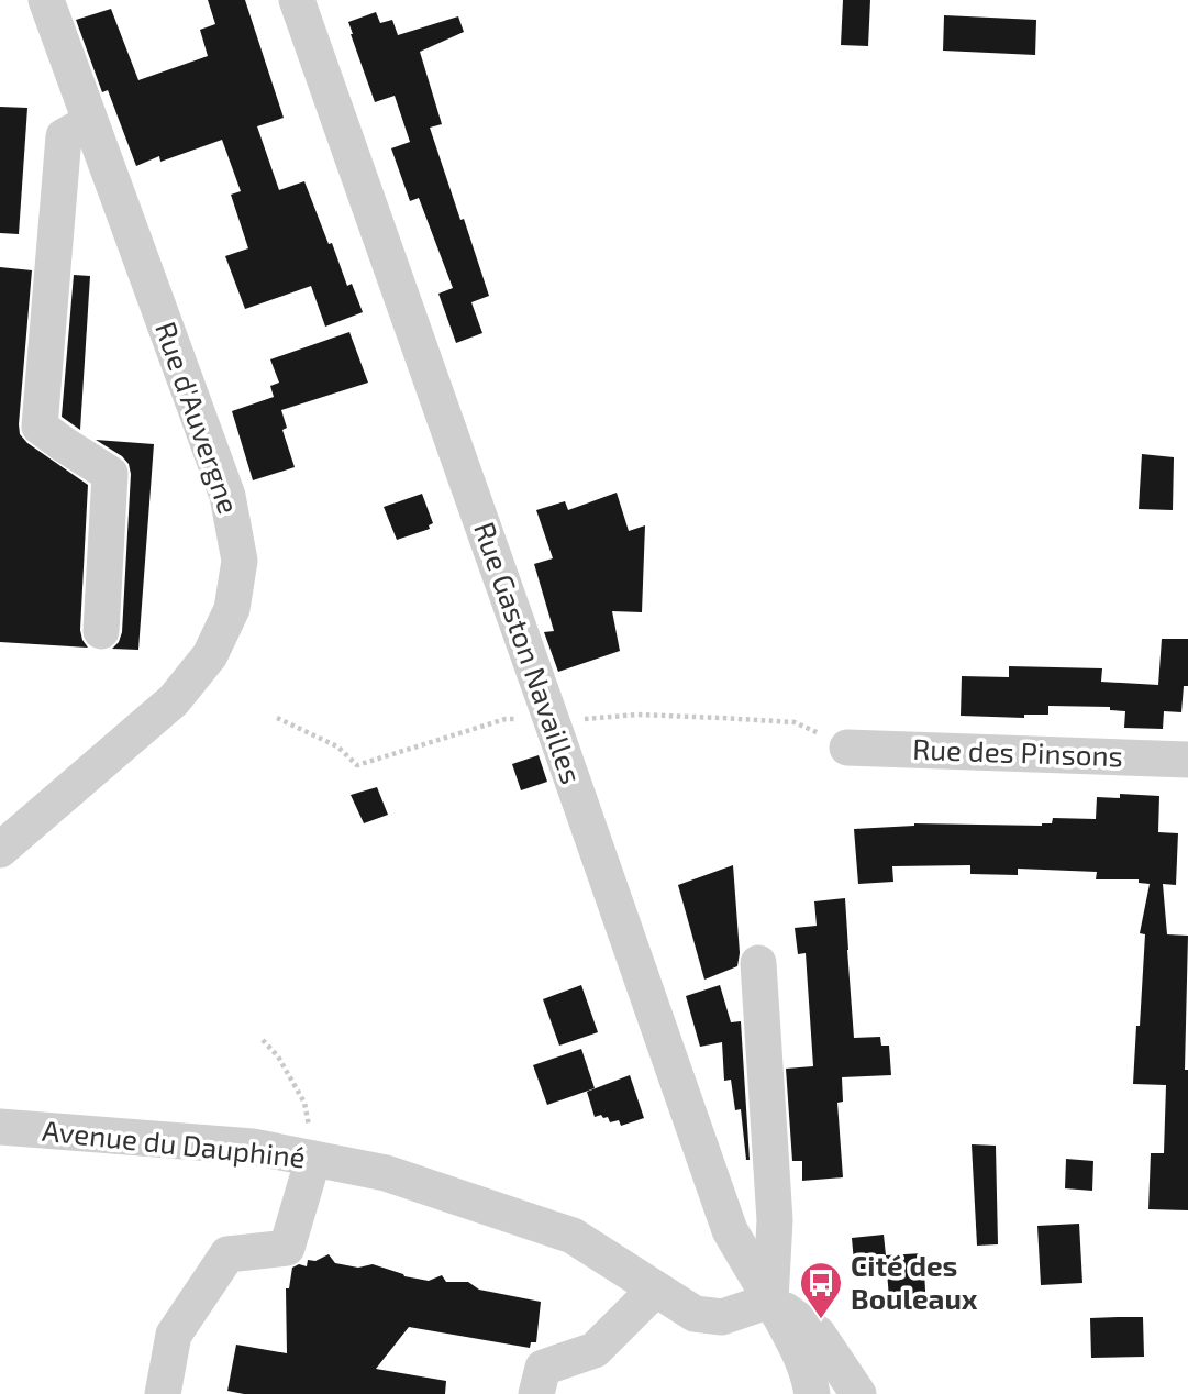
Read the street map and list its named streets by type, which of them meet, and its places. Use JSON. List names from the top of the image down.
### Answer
{
  "streets": {
    "street": [
      "Rue d'Auvergne",
      "Rue Gaston Navailles",
      "Rue des Pinsons",
      "Avenue du Dauphiné"
    ]
  },
  "crossings": [
    ["Rue Gaston Navailles", "Avenue du Dauphiné"]
  ],
  "places": {
    "bus stop": ["Cité des Bouleaux"]
  }
}
